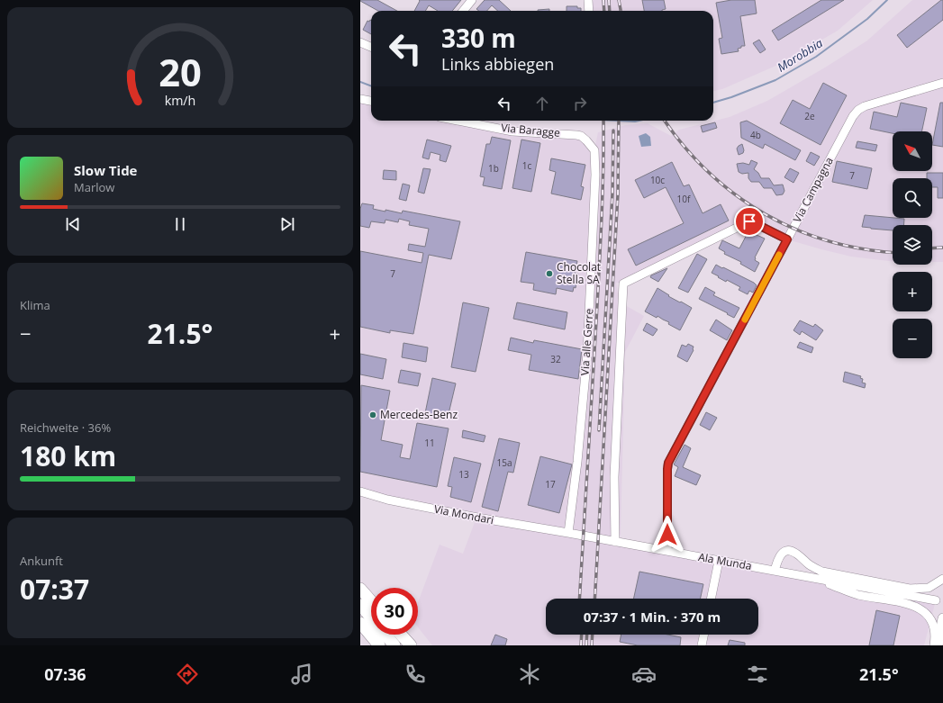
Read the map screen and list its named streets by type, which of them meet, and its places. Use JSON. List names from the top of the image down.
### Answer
{
  "streets": {
    "street": [
      "Via Baragge",
      "Via Campagna",
      "Via alle Gerre",
      "Via Mondari",
      "Ala Munda"
    ]
  },
  "crossings": [
    ["Via Baragge", "Via alle Gerre"],
    ["Via Campagna", "Ala Munda"],
    ["Via alle Gerre", "Via Mondari"],
    ["Via alle Gerre", "Ala Munda"],
    ["Via Mondari", "Ala Munda"]
  ],
  "water": ["Morobbia"],
  "places": ["Chocolat Stella SA", "Mercedes-Benz"],
  "house_numbers": [
    "2e",
    "4b",
    "1c",
    "1b",
    "7",
    "10c",
    "10f",
    "7",
    "32",
    "11",
    "15a",
    "13",
    "17"
  ],
  "north": "top left",
  "page": {
    "turn": ["330 m", "Links abbiegen"],
    "map_buttons": ["+", "−"],
    "song": ["Slow Tide", "Marlow"],
    "tile": [
      "Klima",
      ["Reichweite · 36%", "180 km"],
      ["Ankunft", "07:37"]
    ],
    "heat": ["−", "21.5°", "+"],
    "limit": "30",
    "trip": "07:37 · 1 Min. · 370 m",
    "tabs": ["07:36", "21.5°"],
    "gauge": ["20", "km/h"]
  }
}
